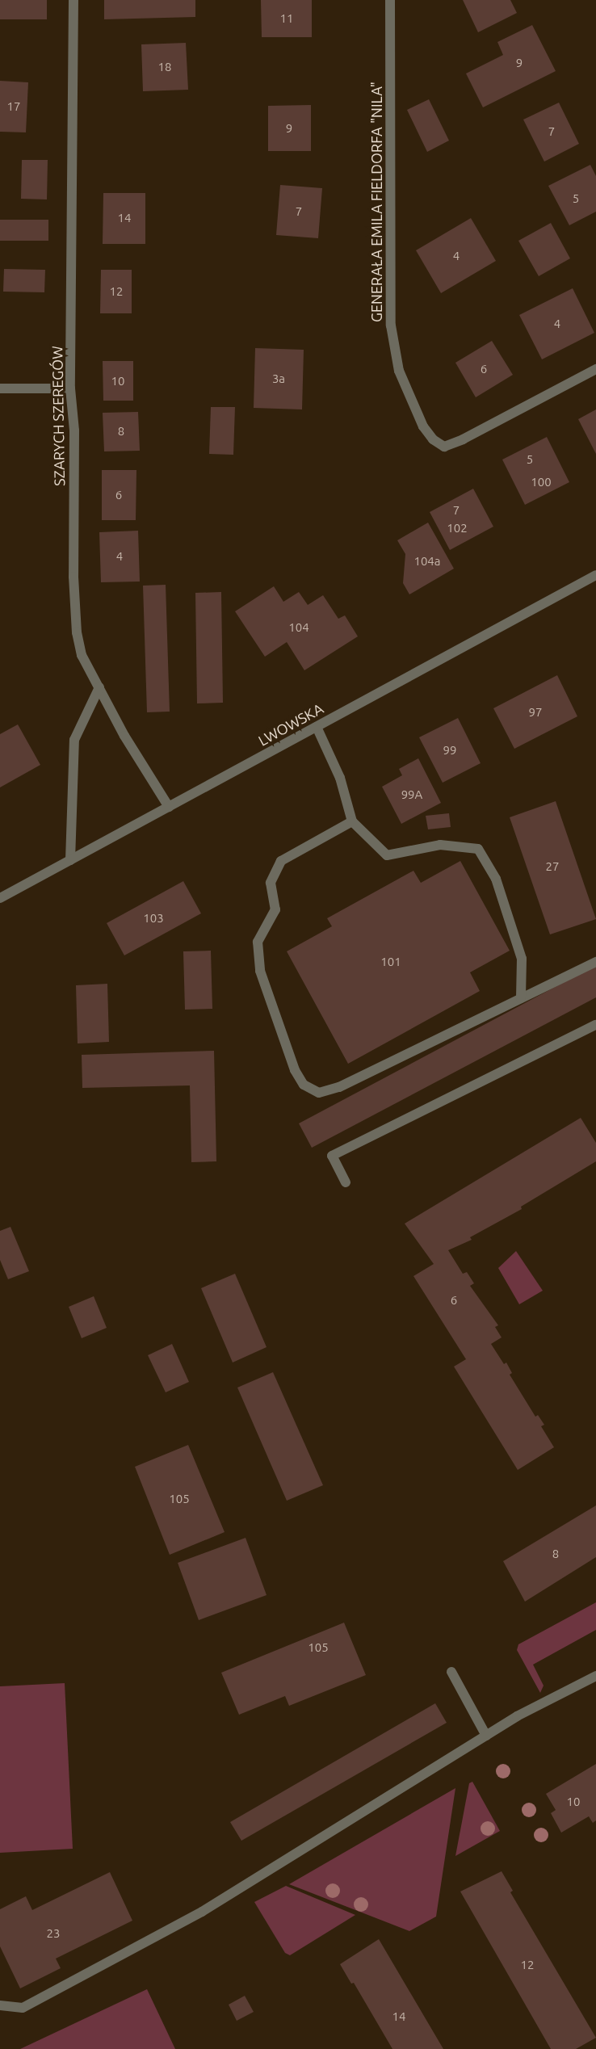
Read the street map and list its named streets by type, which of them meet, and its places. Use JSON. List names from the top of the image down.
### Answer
{
  "streets": {
    "street": ["GENERAŁA EMILA FIELDORFA \"NILA\"", "SZARYCH SZEREGÓW", "LWOWSKA"]
  },
  "crossings": [
    ["SZARYCH SZEREGÓW", "LWOWSKA"]
  ],
  "house_numbers": [
    "11",
    "9",
    "18",
    "17",
    "9",
    "7",
    "5",
    "7",
    "14",
    "4",
    "12",
    "4",
    "6",
    "3a",
    "10",
    "8",
    "5",
    "100",
    "6",
    "7",
    "102",
    "4",
    "104a",
    "104",
    "97",
    "99",
    "99A",
    "27",
    "103",
    "101",
    "6",
    "105",
    "8",
    "105",
    "10",
    "23",
    "12",
    "14"
  ]
}
